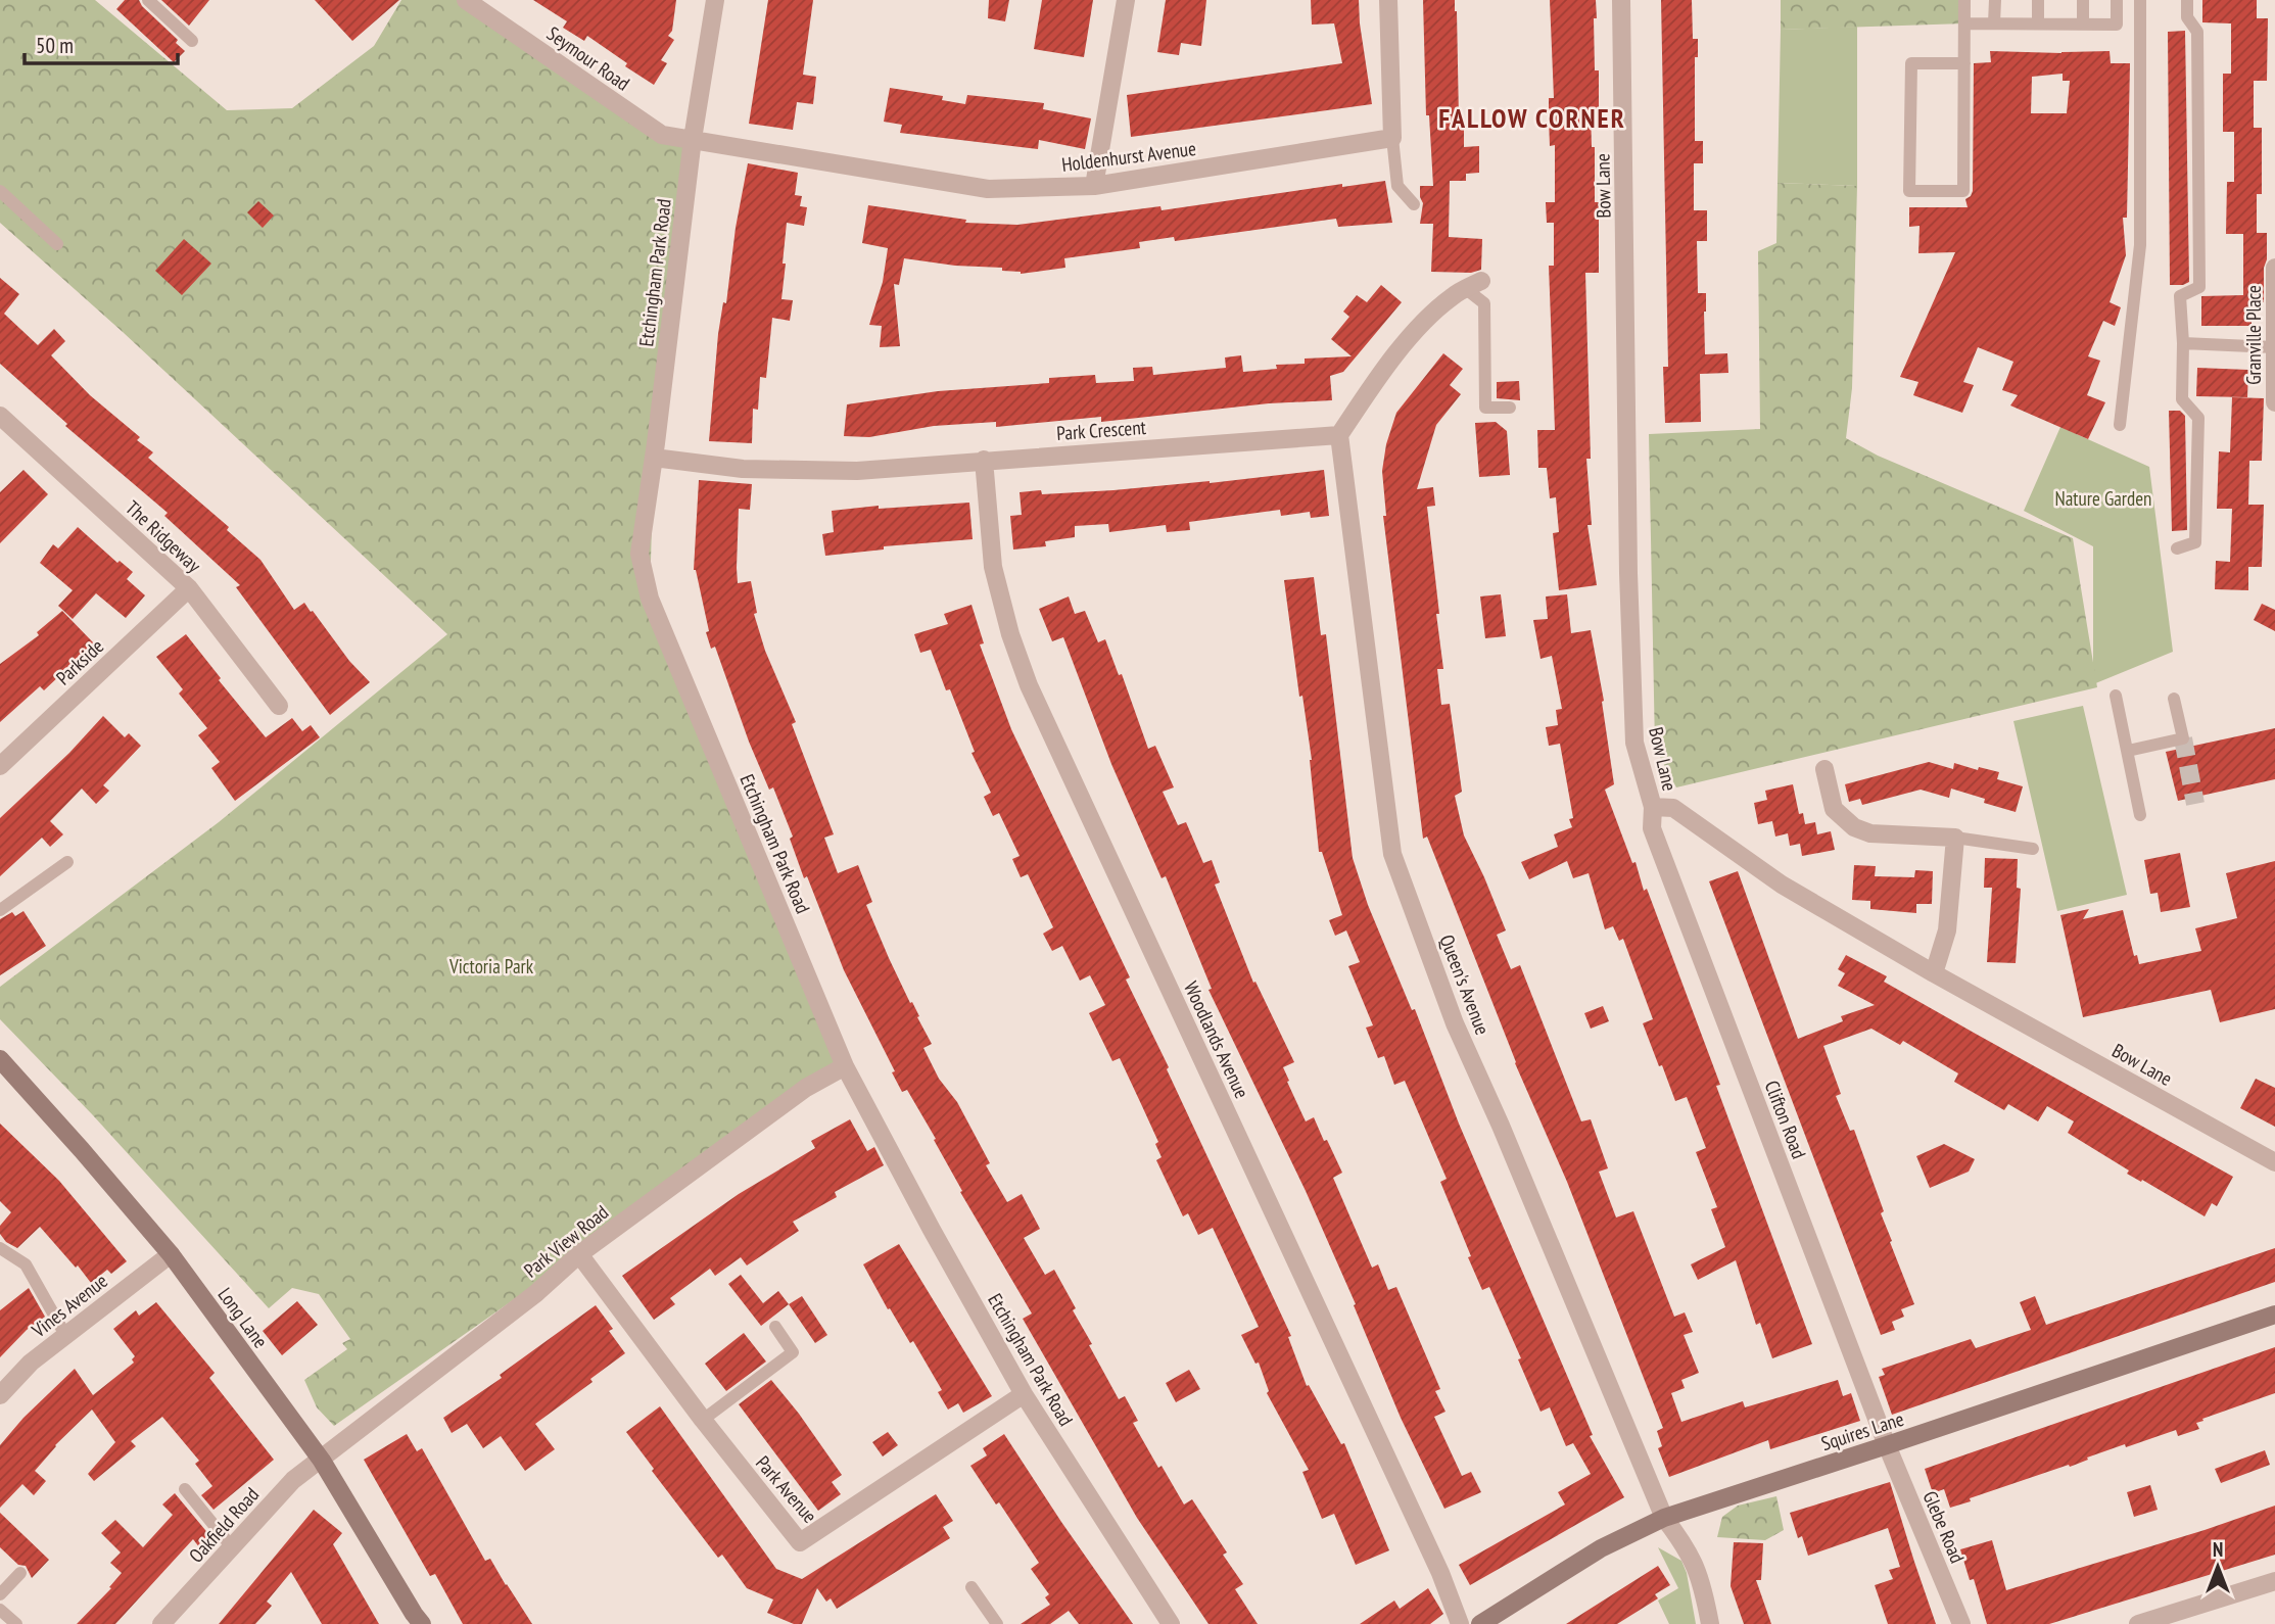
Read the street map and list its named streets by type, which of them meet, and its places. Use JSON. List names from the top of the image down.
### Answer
{
  "streets": {
    "street": [
      "Seymour Road",
      "Holdenhurst Avenue",
      "Bow Lane",
      "Etchingham Park Road",
      "Granville Place",
      "Park Crescent",
      "The Ridgeway",
      "Parkside",
      "Queen's Avenue",
      "Woodlands Avenue",
      "Clifton Road",
      "Park View Road",
      "Vines Avenue",
      "Long Lane",
      "Squires Lane",
      "Park Avenue",
      "Oakfield Road",
      "Glebe Road"
    ]
  },
  "crossings": [
    ["Seymour Road", "Holdenhurst Avenue"],
    ["Seymour Road", "Etchingham Park Road"],
    ["Holdenhurst Avenue", "Etchingham Park Road"],
    ["Bow Lane", "Clifton Road"],
    ["Etchingham Park Road", "Park Crescent"],
    ["Etchingham Park Road", "Park View Road"],
    ["Etchingham Park Road", "Park Avenue"],
    ["Park Crescent", "Queen's Avenue"],
    ["Park Crescent", "Woodlands Avenue"],
    ["The Ridgeway", "Parkside"],
    ["Queen's Avenue", "Squires Lane"],
    ["Clifton Road", "Squires Lane"],
    ["Clifton Road", "Glebe Road"],
    ["Park View Road", "Long Lane"],
    ["Park View Road", "Park Avenue"],
    ["Park View Road", "Oakfield Road"],
    ["Vines Avenue", "Long Lane"],
    ["Long Lane", "Oakfield Road"],
    ["Squires Lane", "Glebe Road"]
  ],
  "districts": ["FALLOW CORNER"],
  "parks": ["Nature Garden", "Victoria Park"],
  "scale_bar": "50 m",
  "north": "top"
}
